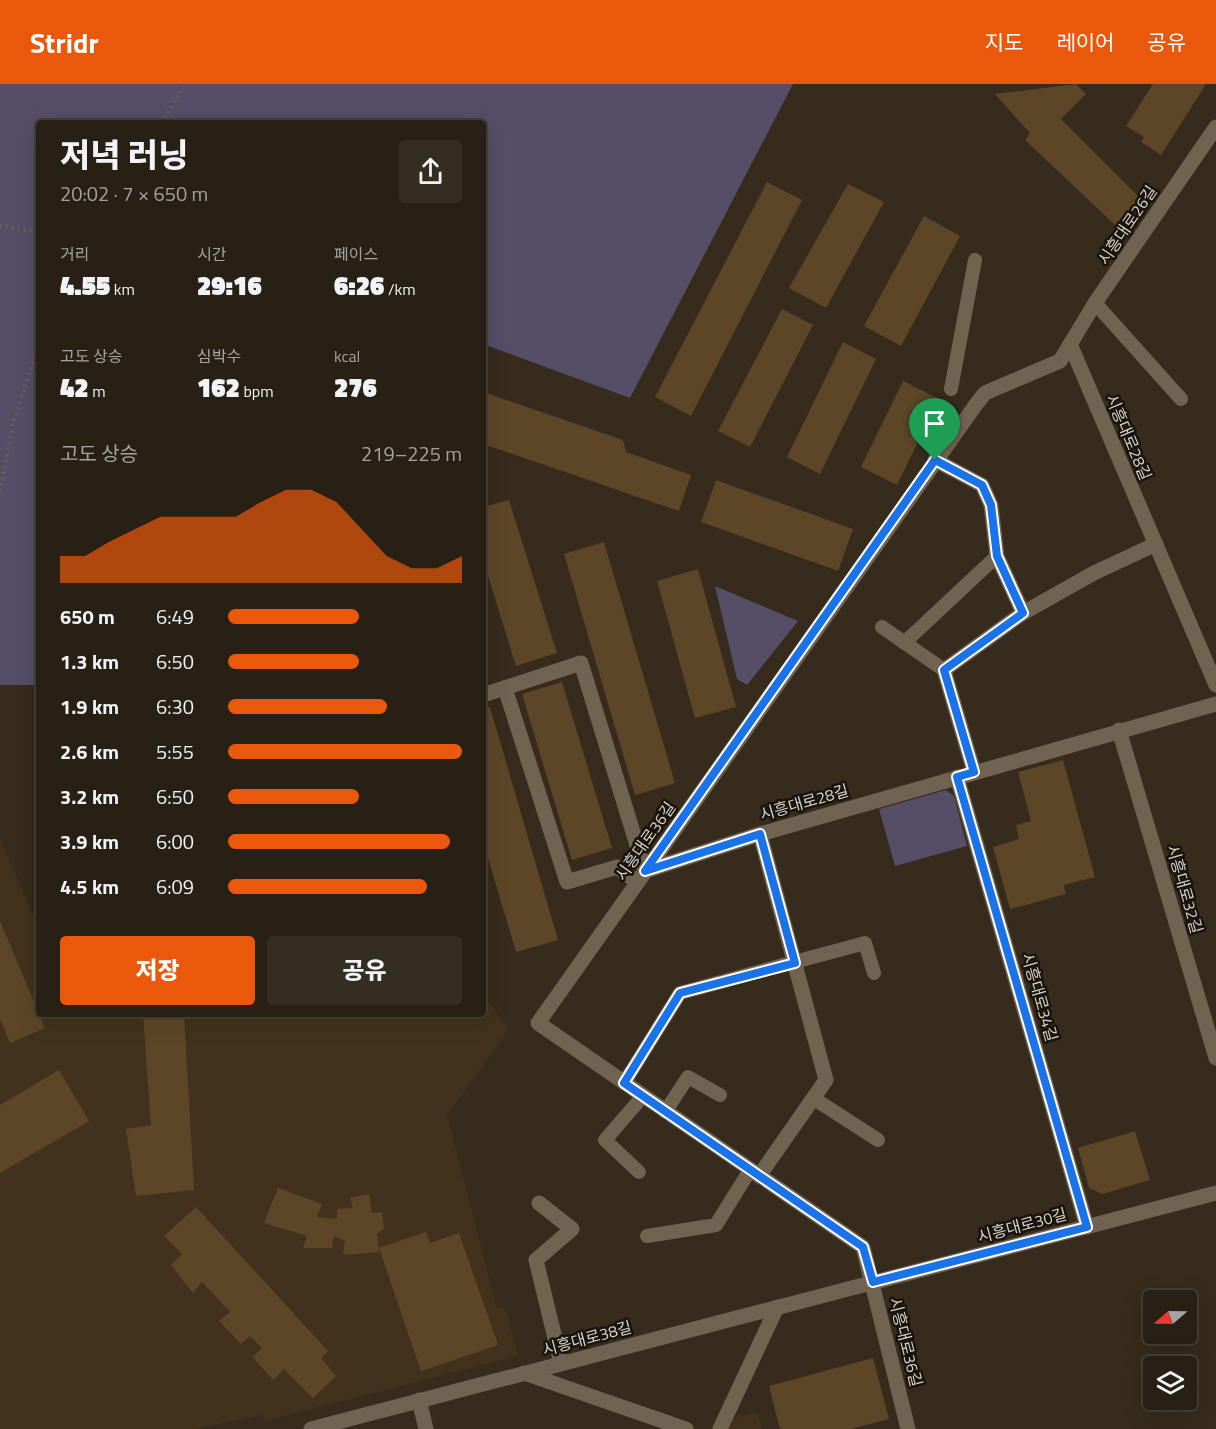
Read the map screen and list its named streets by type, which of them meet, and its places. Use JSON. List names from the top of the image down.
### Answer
{
  "streets": {
    "street": [
      "시흥대로26길",
      "시흥대로28길",
      "시흥대로36길",
      "시흥대로32길",
      "시흥대로34길",
      "시흥대로30길",
      "시흥대로38길"
    ]
  },
  "crossings": [
    ["시흥대로26길", "시흥대로28길"],
    ["시흥대로26길", "시흥대로36길"],
    ["시흥대로28길", "시흥대로36길"],
    ["시흥대로28길", "시흥대로32길"],
    ["시흥대로28길", "시흥대로34길"],
    ["시흥대로36길", "시흥대로30길"],
    ["시흥대로36길", "시흥대로38길"],
    ["시흥대로34길", "시흥대로30길"],
    ["시흥대로30길", "시흥대로38길"]
  ],
  "north": "left",
  "page": {
    "header": "Stridr",
    "nav": ["지도", "레이어", "공유"],
    "heading": ["저녁 러닝", "20:02 · 7 × 650 m"],
    "stats": [
      ["거리", "4.55 km"],
      ["시간", "29:16"],
      ["페이스", "6:26 /km"],
      ["고도 상승", "42 m"],
      ["심박수", "162 bpm"],
      ["kcal", "276"]
    ],
    "chart": ["고도 상승", "219–225 m"],
    "list": [
      {
        "name": "650 m",
        "note": "6:49"
      },
      {
        "name": "1.3 km",
        "note": "6:50"
      },
      {
        "name": "1.9 km",
        "note": "6:30"
      },
      {
        "name": "2.6 km",
        "note": "5:55"
      },
      {
        "name": "3.2 km",
        "note": "6:50"
      },
      {
        "name": "3.9 km",
        "note": "6:00"
      },
      {
        "name": "4.5 km",
        "note": "6:09"
      }
    ],
    "buttons": ["저장", "공유"]
  }
}
